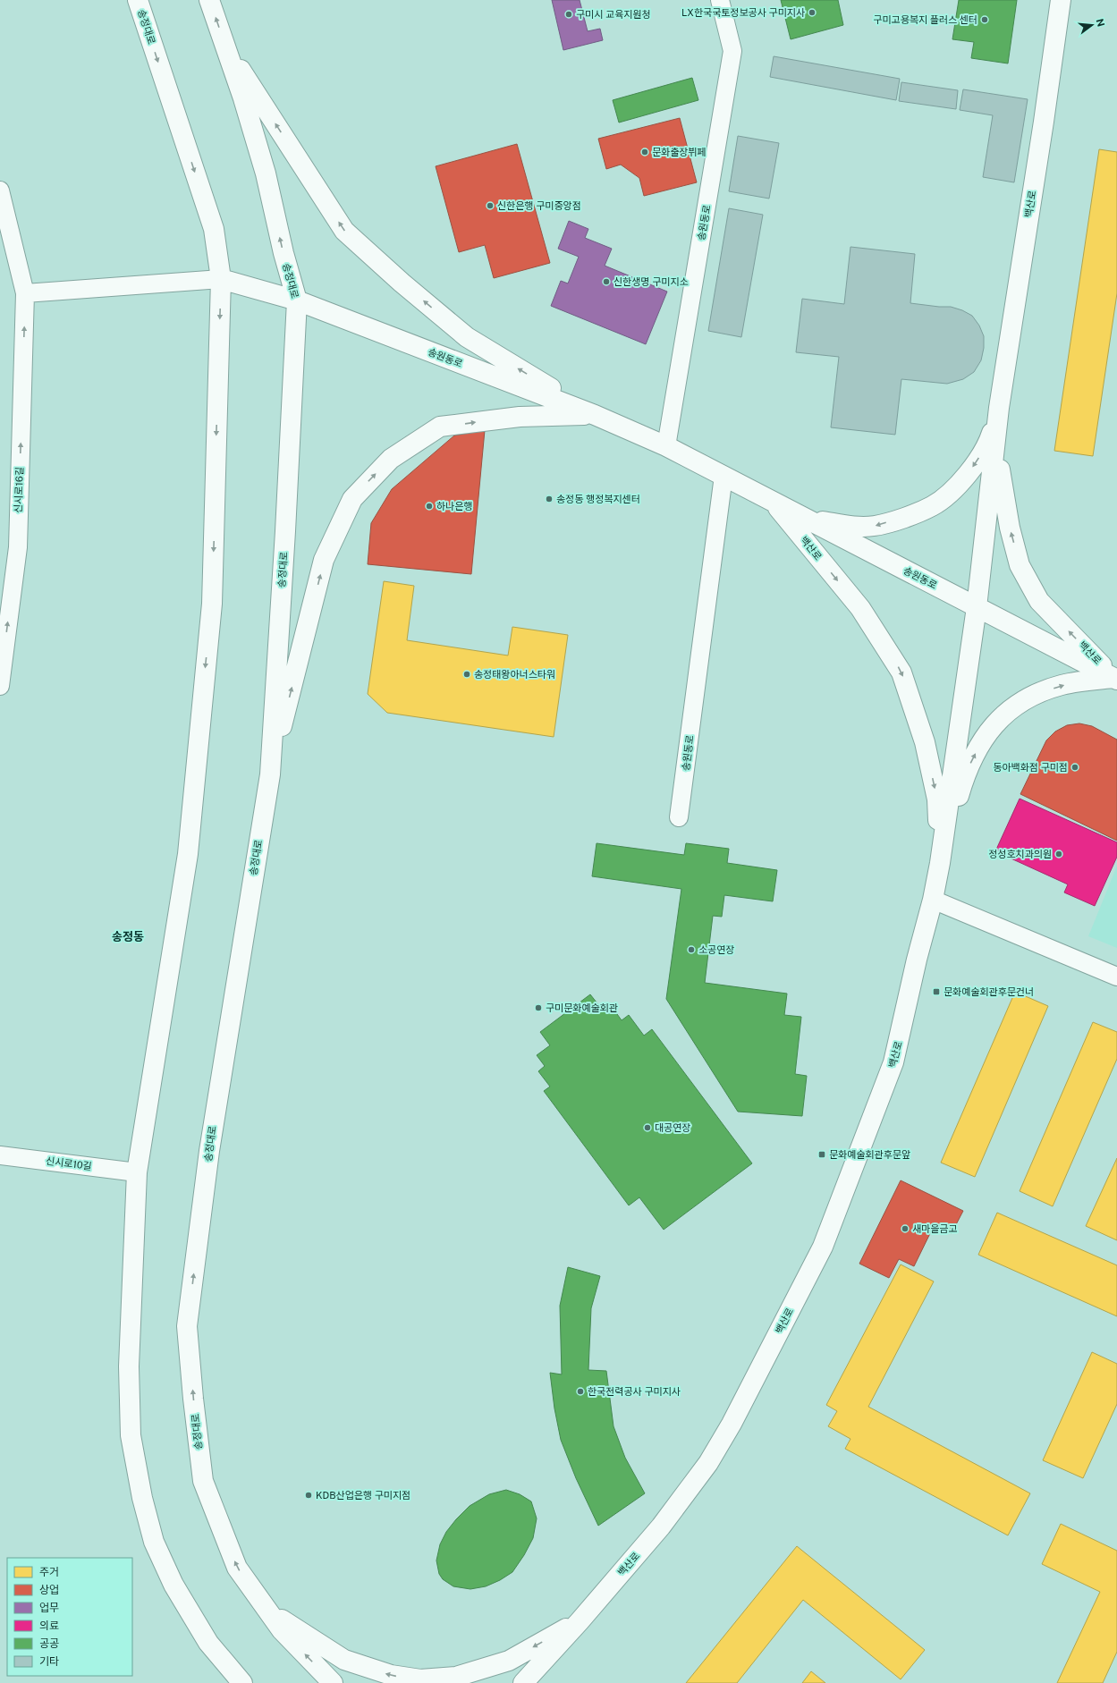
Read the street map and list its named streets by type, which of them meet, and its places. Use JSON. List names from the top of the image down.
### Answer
{
  "streets": {
    "street": [
      "송정대로",
      "백산로",
      "송원동로",
      "신시로16길",
      "신시로10길"
    ]
  },
  "crossings": [
    ["송정대로", "송원동로"],
    ["송정대로", "신시로10길"],
    ["백산로", "송원동로"]
  ],
  "one_way": ["신시로16길"],
  "districts": ["송정동"],
  "places": {
    "other": [
      "LX한국국토정보공사 구미지사",
      "구미시 교육지원청",
      "구미고용복지 플러스 센터",
      "문화출장뷔페",
      "신한은행 구미중앙점",
      "신한생명 구미지소",
      "송정동 행정복지센터",
      "하나은행",
      "송정태왕아너스타워",
      "동아백화점 구미점",
      "정성호치과의원",
      "소공연장",
      "구미문화예술회관",
      "대공연장",
      "새마을금고",
      "한국전력공사 구미지사",
      "KDB산업은행 구미지점"
    ],
    "transit": ["문화예술회관후문건너", "문화예술회관후문앞"]
  },
  "legend": [
    "주거",
    "상업",
    "업무",
    "의료",
    "공공",
    "기타"
  ],
  "north": "right"
}
